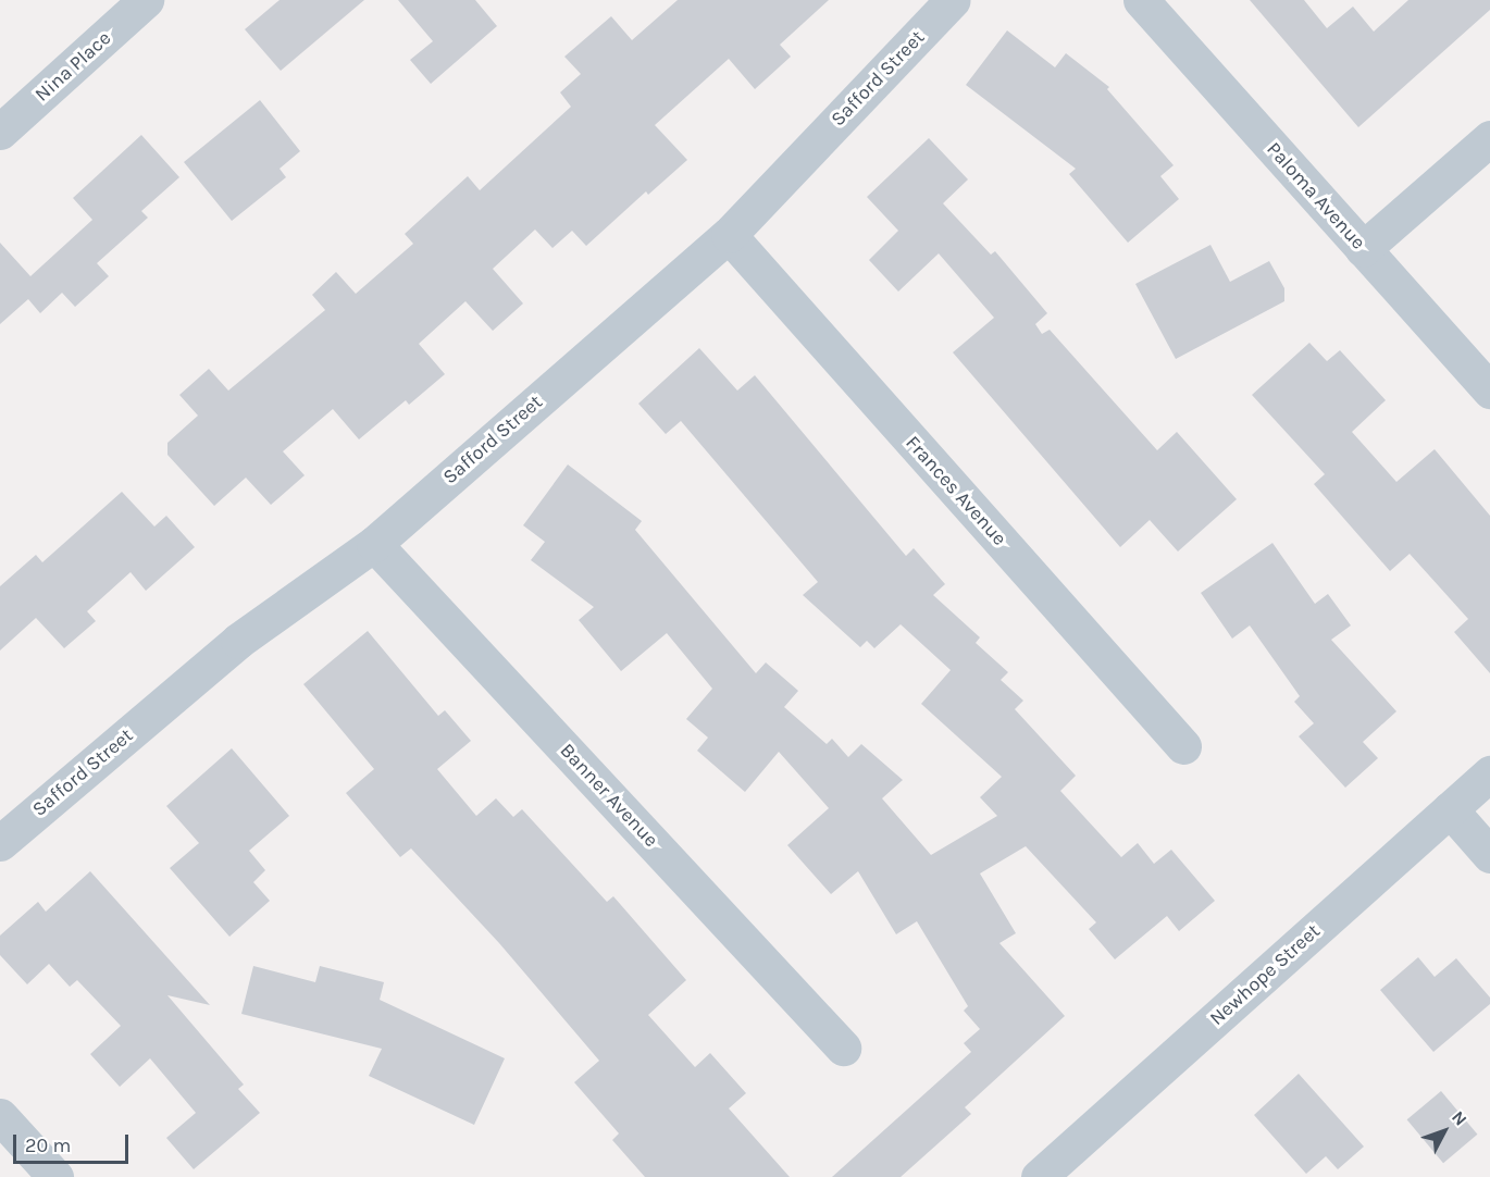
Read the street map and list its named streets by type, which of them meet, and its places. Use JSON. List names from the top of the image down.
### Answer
{
  "streets": {
    "street": [
      "Nina Place",
      "Safford Street",
      "Paloma Avenue",
      "Frances Avenue",
      "Banner Avenue",
      "Newhope Street"
    ]
  },
  "crossings": [
    ["Safford Street", "Frances Avenue"],
    ["Safford Street", "Banner Avenue"]
  ],
  "scale_bar": "20 m",
  "north": "top right"
}
